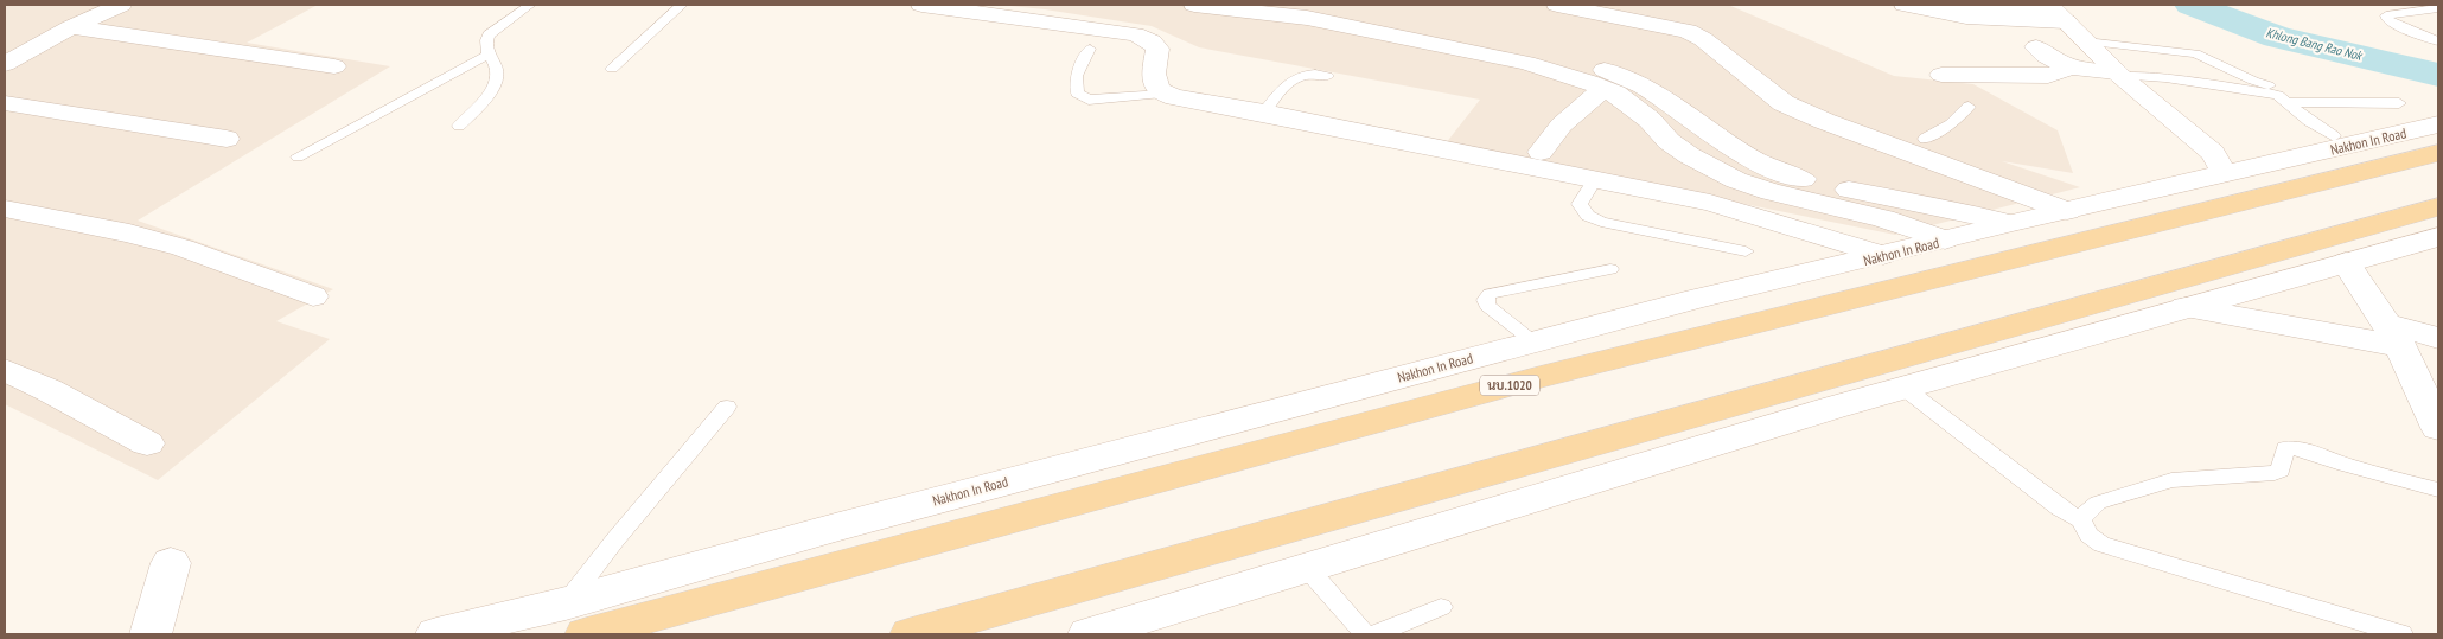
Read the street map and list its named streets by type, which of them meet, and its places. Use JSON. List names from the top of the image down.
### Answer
{
  "streets": {
    "main road": ["Nakhon In Road", "นบ.1020"]
  },
  "water": ["Khlong Bang Rao Nok"]
}
